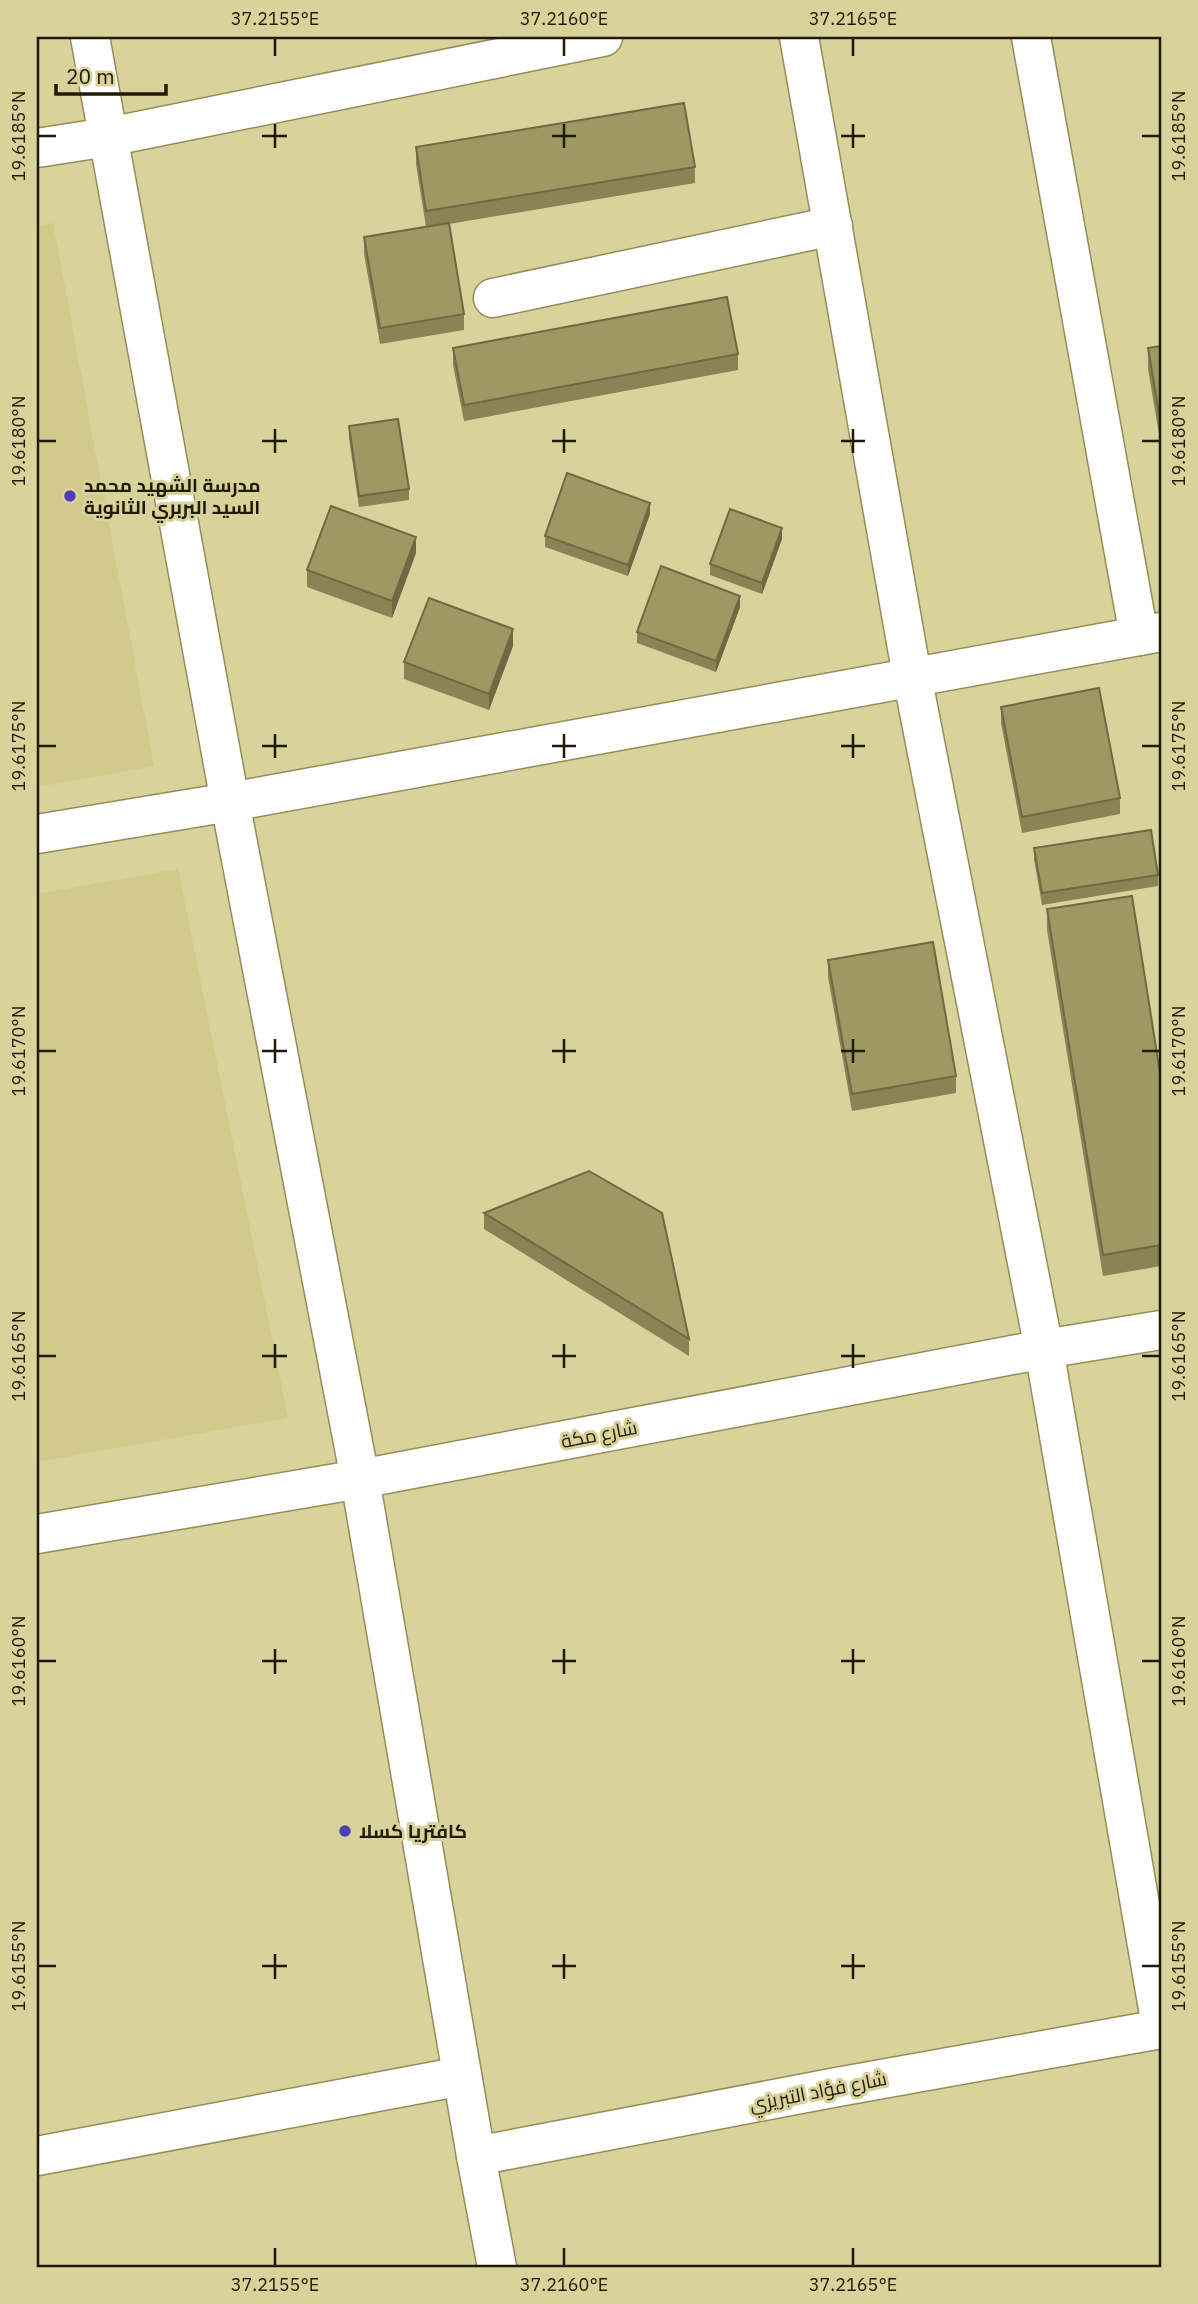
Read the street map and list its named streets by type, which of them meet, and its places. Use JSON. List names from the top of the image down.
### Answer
{
  "streets": {
    "main road": ["شارع مكة", "شارع فؤاد التبريزي"]
  },
  "places": ["مدرسة الشهيد محمد السيد البربري الثانوية", "كافتريا كسلا"],
  "scale_bar": "20 m",
  "coordinates": [
    "37.2155°E",
    "37.2160°E",
    "37.2165°E",
    "19.6185°N",
    "19.6180°N",
    "19.6175°N",
    "19.6170°N",
    "19.6165°N",
    "19.6160°N",
    "19.6155°N"
  ]
}
